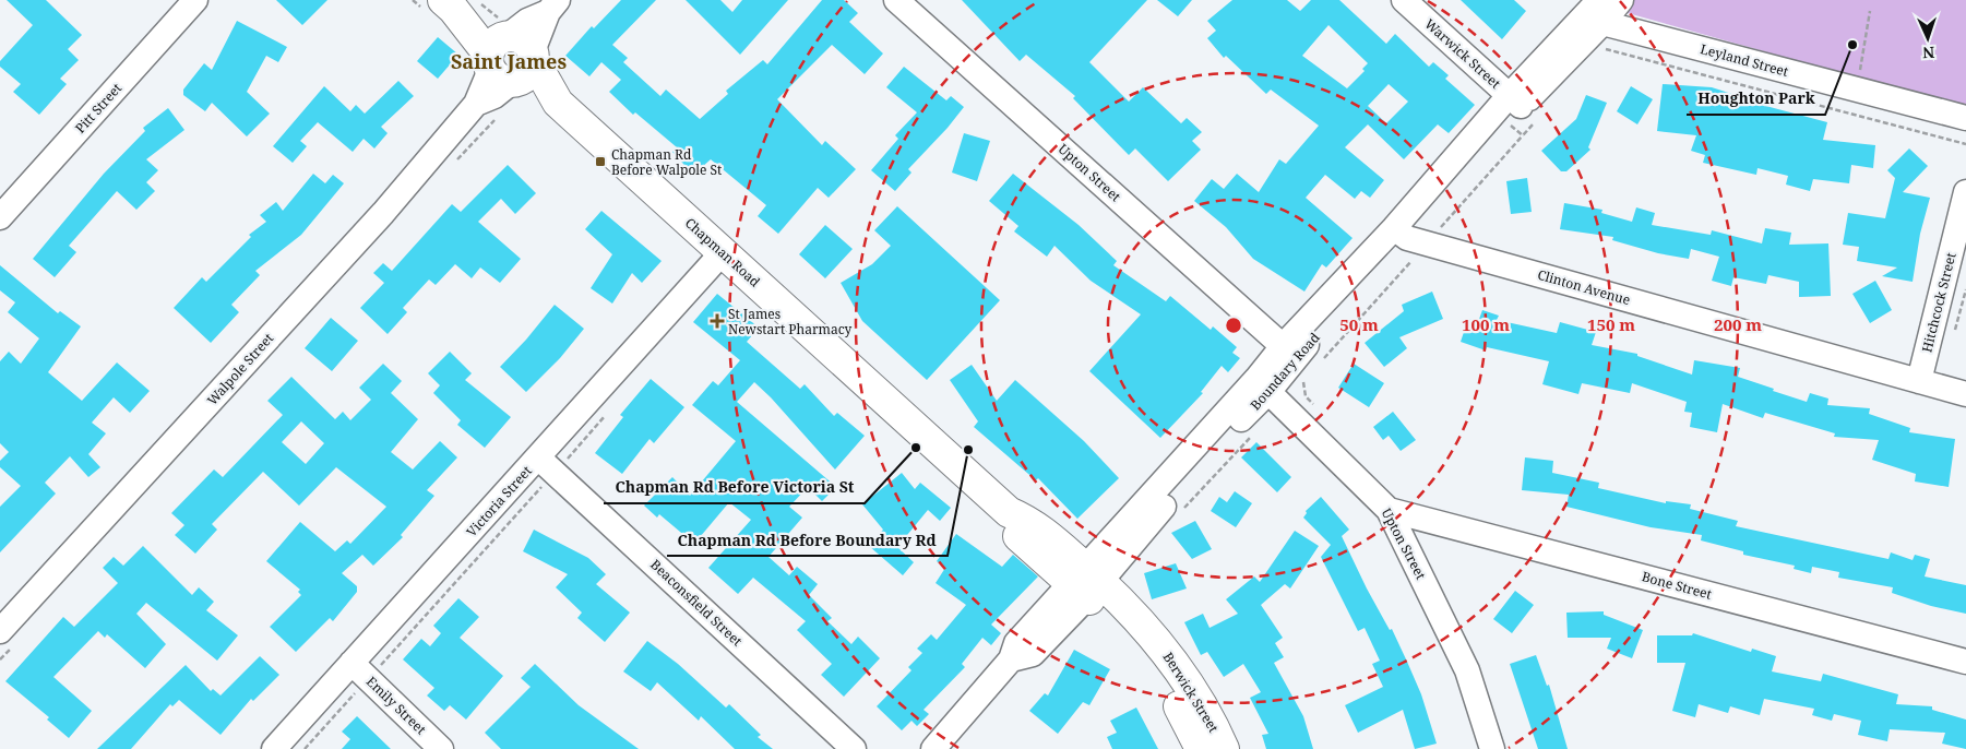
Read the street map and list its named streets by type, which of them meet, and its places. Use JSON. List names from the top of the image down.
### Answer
{
  "streets": {
    "main road": ["Chapman Road", "Berwick Street"],
    "street": [
      "Warwick Street",
      "Leyland Street",
      "Pitt Street",
      "Upton Street",
      "Clinton Avenue",
      "Hitchcock Street",
      "Walpole Street",
      "Boundary Road",
      "Victoria Street",
      "Bone Street",
      "Beaconsfield Street",
      "Emily Street"
    ]
  },
  "crossings": [
    ["Warwick Street", "Boundary Road"],
    ["Leyland Street", "Boundary Road"],
    ["Upton Street", "Boundary Road"],
    ["Upton Street", "Bone Street"],
    ["Chapman Road", "Walpole Street"],
    ["Chapman Road", "Boundary Road"],
    ["Chapman Road", "Victoria Street"],
    ["Chapman Road", "Berwick Street"],
    ["Clinton Avenue", "Hitchcock Street"],
    ["Clinton Avenue", "Boundary Road"],
    ["Boundary Road", "Berwick Street"],
    ["Victoria Street", "Beaconsfield Street"],
    ["Victoria Street", "Emily Street"]
  ],
  "districts": ["Saint James"],
  "places": {
    "other": ["Houghton Park", "Chapman Rd Before Victoria St", "Chapman Rd Before Boundary Rd"],
    "transit": ["Chapman Rd Before Walpole St"],
    "health": ["St James Newstart Pharmacy"]
  },
  "north": "bottom",
  "rings": [
    "50 m",
    "100 m",
    "150 m",
    "200 m"
  ]
}
